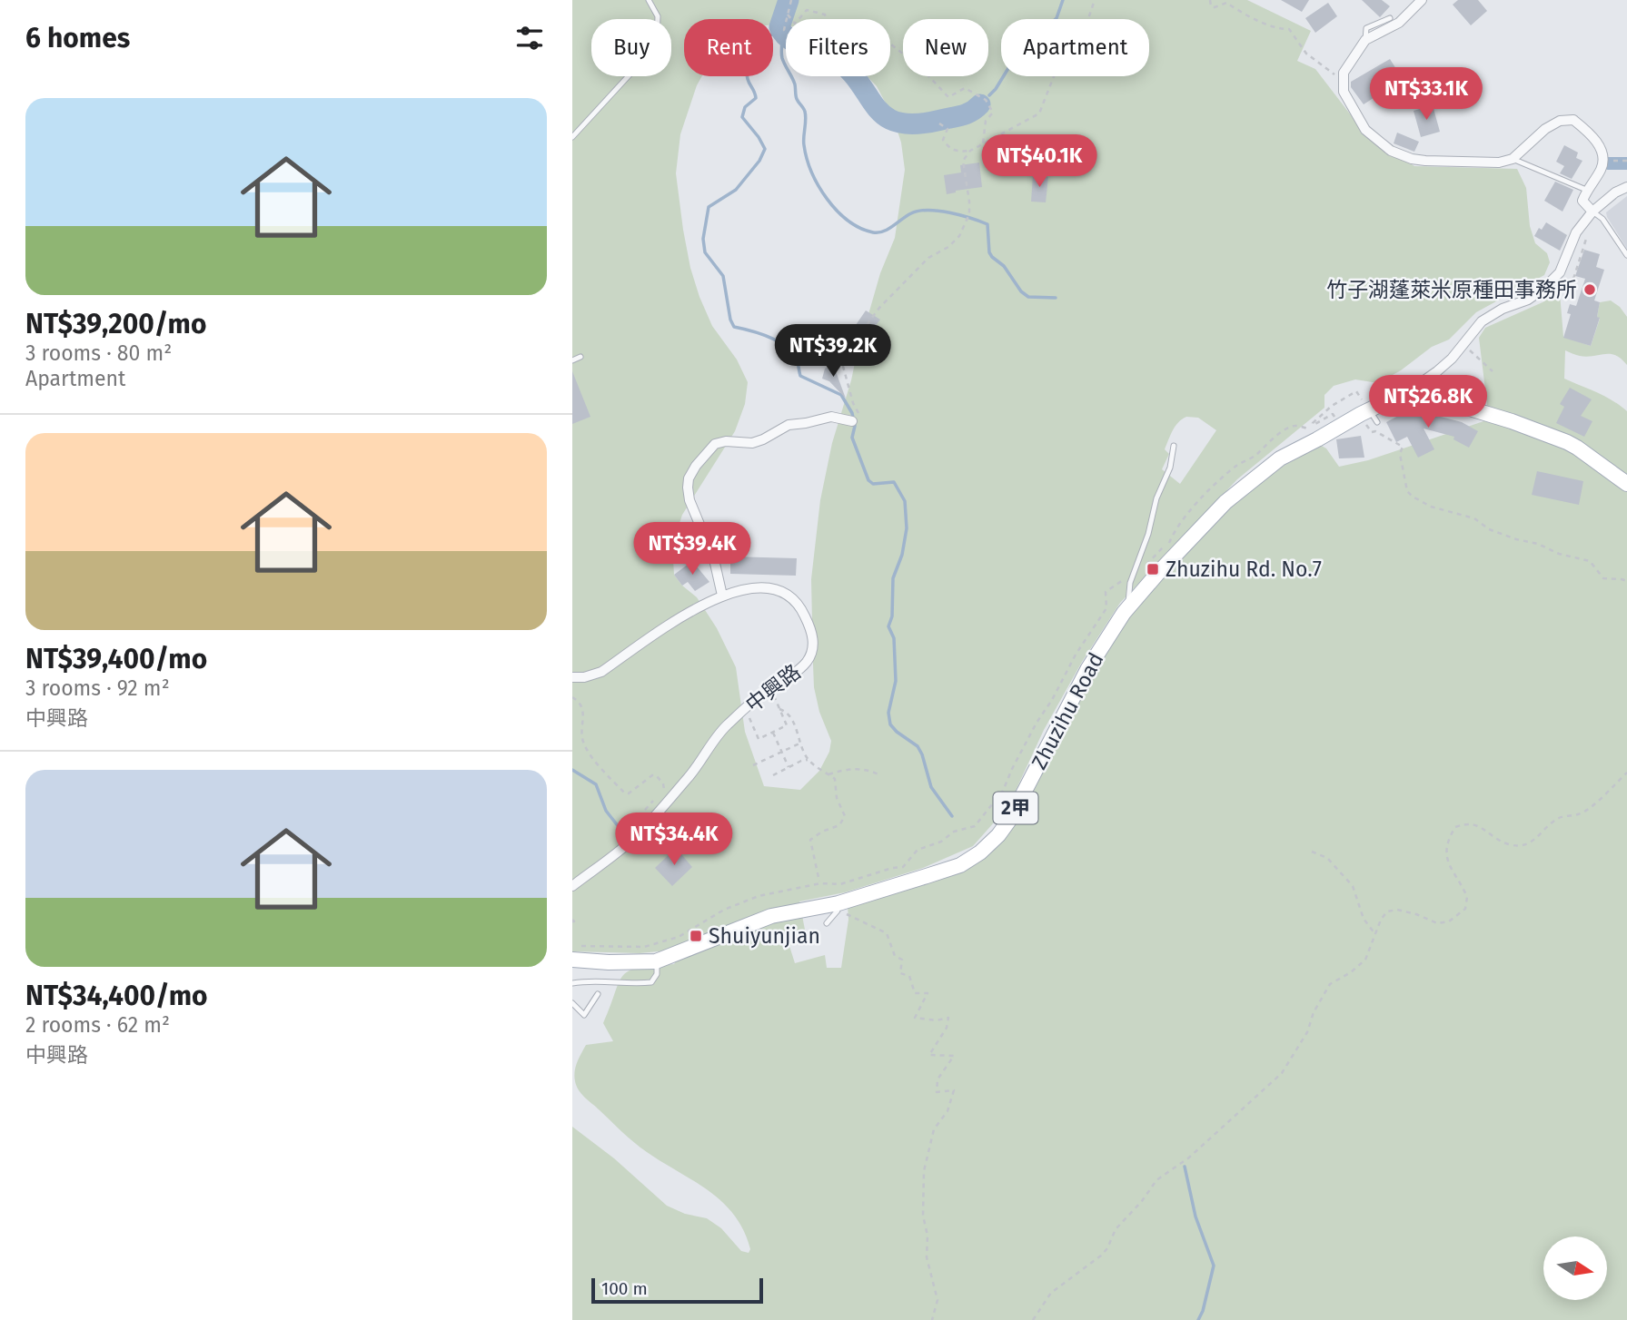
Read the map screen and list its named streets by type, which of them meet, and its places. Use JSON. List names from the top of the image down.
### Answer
{
  "streets": {
    "main road": ["Zhuzihu Road", "2甲"],
    "street": ["中興路"]
  },
  "places": {
    "other": ["竹子湖蓬萊米原種田事務所"],
    "transit": ["Zhuzihu Rd. No.7", "Shuiyunjian"]
  },
  "scale_bar": "100 m",
  "north": "right",
  "page": {
    "heading": "6 homes",
    "chip": [
      "Buy",
      "Rent",
      "Filters",
      "New",
      "Apartment"
    ],
    "price": [
      "NT$33.1K",
      "NT$40.1K",
      "NT$39.2K",
      "NT$26.8K",
      "NT$39.4K",
      "NT$34.4K"
    ],
    "list": [
      {
        "name": "NT$39,200/mo",
        "note": "3 rooms · 80 m² · Apartment"
      },
      {
        "name": "NT$39,400/mo",
        "note": "3 rooms · 92 m² · 中興路"
      },
      {
        "name": "NT$34,400/mo",
        "note": "2 rooms · 62 m² · 中興路"
      }
    ],
    "scale": "100 m"
  }
}
